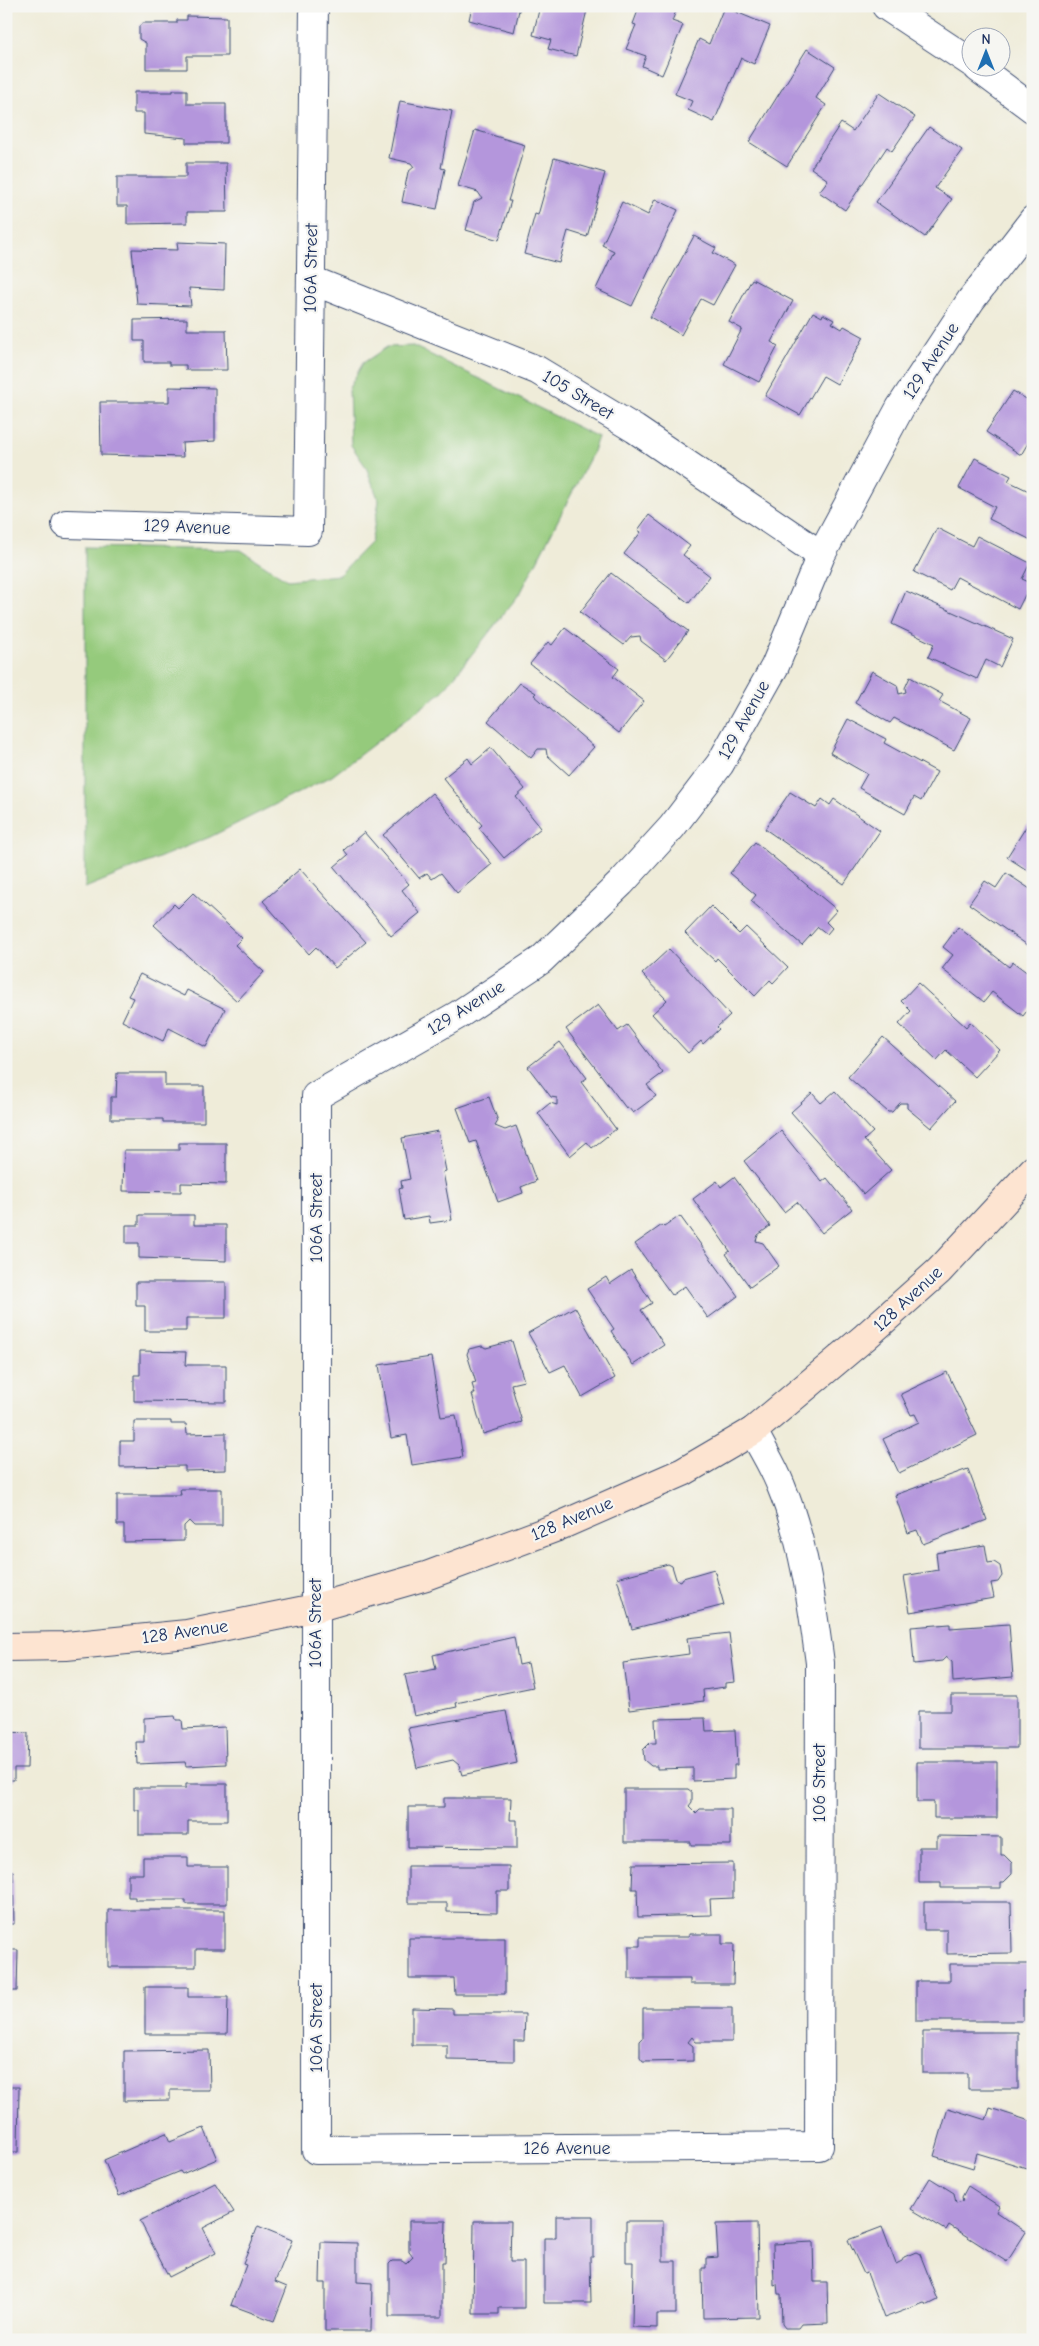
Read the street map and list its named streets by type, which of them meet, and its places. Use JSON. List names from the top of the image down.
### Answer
{
  "streets": {
    "street": [
      "106A Street",
      "129 Avenue",
      "105 Street",
      "128 Avenue",
      "106 Street",
      "126 Avenue"
    ]
  },
  "crossings": [
    ["106A Street", "129 Avenue"],
    ["106A Street", "105 Street"],
    ["106A Street", "128 Avenue"],
    ["106A Street", "126 Avenue"],
    ["129 Avenue", "105 Street"],
    ["128 Avenue", "106 Street"],
    ["106 Street", "126 Avenue"]
  ],
  "north": "top"
}
